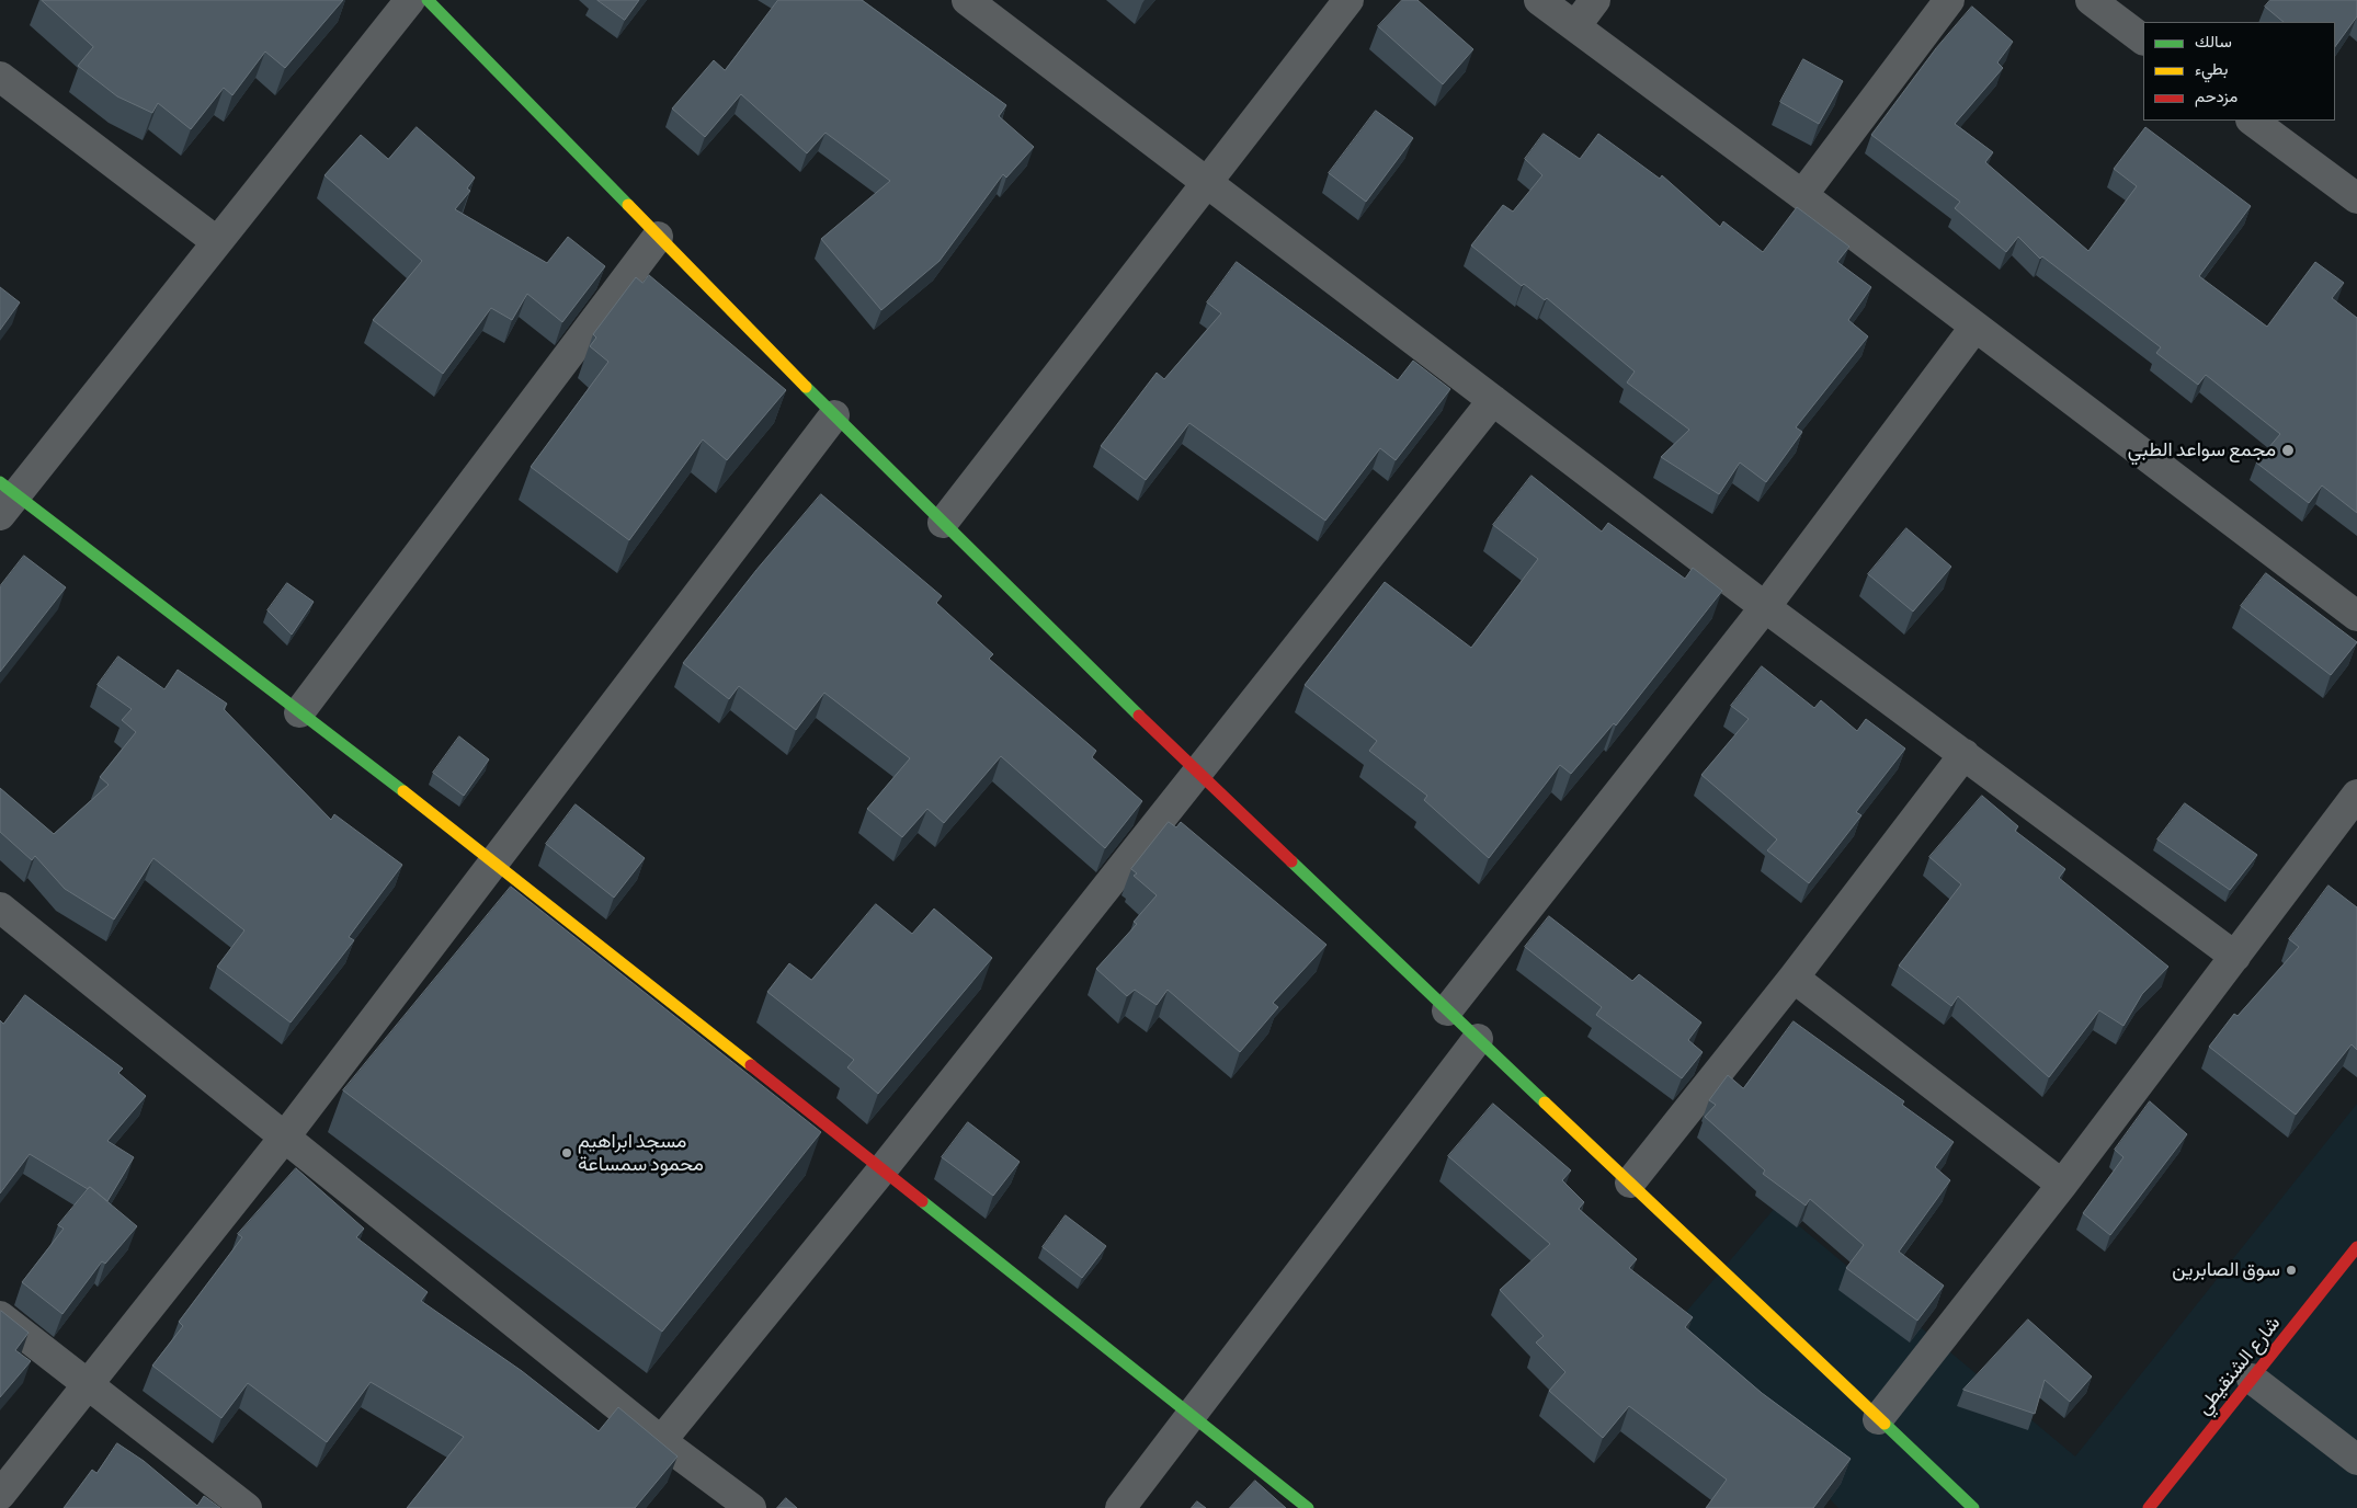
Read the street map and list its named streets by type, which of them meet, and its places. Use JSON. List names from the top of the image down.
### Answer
{
  "streets": {
    "street": ["شارع الشنقيطي"]
  },
  "places": ["مجمع سواعد الطبي", "مسجد ابراهيم محمود سمساعة", "سوق الصابرين"],
  "legend": ["سالك", "بطيء", "مزدحم"]
}
